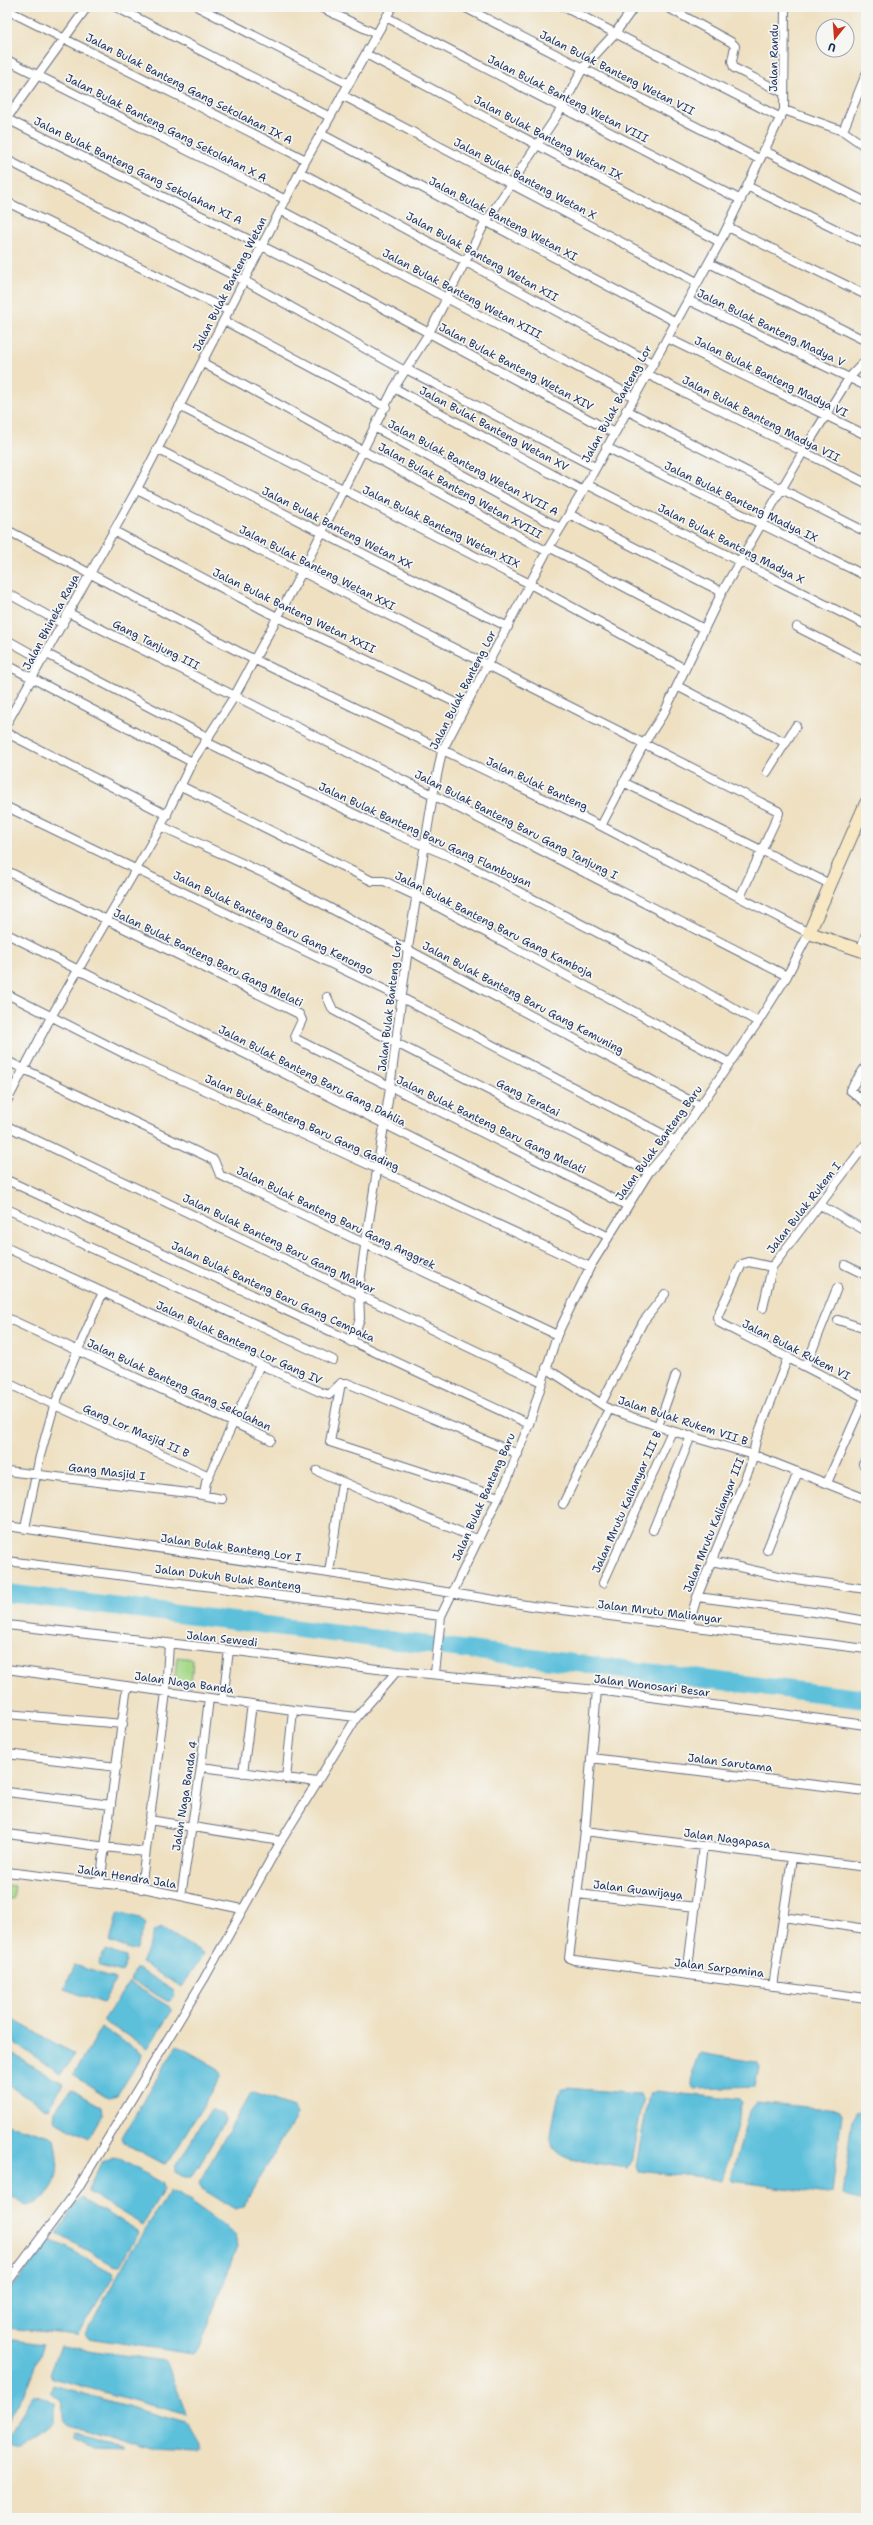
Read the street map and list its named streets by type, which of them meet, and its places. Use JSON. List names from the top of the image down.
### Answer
{
  "streets": {
    "street": [
      "Jalan Randu",
      "Jalan Bulak Banteng Wetan VII",
      "Jalan Bulak Banteng Gang Sekolahan IX A",
      "Jalan Bulak Banteng Wetan VIII",
      "Jalan Bulak Banteng Gang Sekolahan X A",
      "Jalan Bulak Banteng Wetan IX",
      "Jalan Bulak Banteng Gang Sekolahan XI A",
      "Jalan Bulak Banteng Wetan X",
      "Jalan Bulak Banteng Wetan XI",
      "Jalan Bulak Banteng Wetan XII",
      "Jalan Bulak Banteng Wetan",
      "Jalan Bulak Banteng Wetan XIII",
      "Jalan Bulak Banteng Madya V",
      "Jalan Bulak Banteng Wetan XIV",
      "Jalan Bulak Banteng Madya VI",
      "Jalan Bulak Banteng Lor",
      "Jalan Bulak Banteng Madya VII",
      "Jalan Bulak Banteng Wetan XV",
      "Jalan Bulak Banteng Wetan XVII A",
      "Jalan Bulak Banteng Wetan XVIII",
      "Jalan Bulak Banteng Madya IX",
      "Jalan Bulak Banteng Wetan XIX",
      "Jalan Bulak Banteng Wetan XX",
      "Jalan Bulak Banteng Madya X",
      "Jalan Bulak Banteng Wetan XXI",
      "Jalan Bulak Banteng Wetan XXII",
      "Jalan Bhineka Raya",
      "Gang Tanjung III",
      "Jalan Bulak Banteng",
      "Jalan Bulak Banteng Baru Gang Tanjung I",
      "Jalan Bulak Banteng Baru Gang Flamboyan",
      "Jalan Bulak Banteng Baru Gang Kenongo",
      "Jalan Bulak Banteng Baru Gang Kamboja",
      "Jalan Bulak Banteng Baru Gang Melati",
      "Jalan Bulak Banteng Baru Gang Kemuning",
      "Jalan Bulak Banteng Baru Gang Dahlia",
      "Gang Teratai",
      "Jalan Bulak Banteng Baru Gang Gading",
      "Jalan Bulak Banteng Baru",
      "Jalan Bulak Rukem I",
      "Jalan Bulak Banteng Baru Gang Anggrek",
      "Jalan Bulak Banteng Baru Gang Mawar",
      "Jalan Bulak Banteng Baru Gang Cempaka",
      "Jalan Bulak Banteng Lor Gang IV",
      "Jalan Bulak Rukem VI",
      "Jalan Bulak Banteng Gang Sekolahan",
      "Jalan Bulak Rukem VII B",
      "Gang Lor Masjid II B",
      "Gang Masjid I",
      "Jalan Mrutu Kalianyar III B",
      "Jalan Mrutu Kalianyar III",
      "Jalan Bulak Banteng Lor I",
      "Jalan Dukuh Bulak Banteng",
      "Jalan Mrutu Malianyar",
      "Jalan Sewedi",
      "Jalan Naga Banda",
      "Jalan Wonosari Besar",
      "Jalan Sarutama",
      "Jalan Naga Banda 4",
      "Jalan Nagapasa",
      "Jalan Hendra Jala",
      "Jalan Guawijaya",
      "Jalan Sarpamina"
    ]
  },
  "crossings": [
    ["Jalan Randu", "Jalan Bulak Banteng Lor"],
    ["Jalan Bulak Banteng Wetan VII", "Jalan Bulak Banteng Lor"],
    ["Jalan Bulak Banteng Gang Sekolahan IX A", "Jalan Bulak Banteng Wetan"],
    ["Jalan Bulak Banteng Wetan VIII", "Jalan Bulak Banteng Wetan"],
    ["Jalan Bulak Banteng Wetan VIII", "Jalan Bulak Banteng Lor"],
    ["Jalan Bulak Banteng Gang Sekolahan X A", "Jalan Bulak Banteng Wetan"],
    ["Jalan Bulak Banteng Wetan IX", "Jalan Bulak Banteng Wetan"],
    ["Jalan Bulak Banteng Wetan IX", "Jalan Bulak Banteng Lor"],
    ["Jalan Bulak Banteng Gang Sekolahan XI A", "Jalan Bulak Banteng Wetan"],
    ["Jalan Bulak Banteng Gang Sekolahan XI A", "Jalan Bulak Banteng Wetan XIV"],
    ["Jalan Bulak Banteng Wetan X", "Jalan Bulak Banteng Wetan"],
    ["Jalan Bulak Banteng Wetan X", "Jalan Bulak Banteng Lor"],
    ["Jalan Bulak Banteng Wetan XI", "Jalan Bulak Banteng Wetan"],
    ["Jalan Bulak Banteng Wetan XI", "Jalan Bulak Banteng Lor"],
    ["Jalan Bulak Banteng Wetan XII", "Jalan Bulak Banteng Wetan"],
    ["Jalan Bulak Banteng Wetan XII", "Jalan Bulak Banteng Lor"],
    ["Jalan Bulak Banteng Wetan", "Jalan Bulak Banteng Wetan XIII"],
    ["Jalan Bulak Banteng Wetan", "Jalan Bulak Banteng Wetan XVIII"],
    ["Jalan Bulak Banteng Wetan", "Jalan Bulak Banteng Wetan XIX"],
    ["Jalan Bulak Banteng Wetan", "Jalan Bulak Banteng Wetan XX"],
    ["Jalan Bulak Banteng Wetan", "Jalan Bulak Banteng Wetan XXI"],
    ["Jalan Bulak Banteng Wetan", "Jalan Bulak Banteng Wetan XXII"],
    ["Jalan Bulak Banteng Wetan", "Jalan Bhineka Raya"],
    ["Jalan Bulak Banteng Wetan", "Jalan Bulak Banteng"],
    ["Jalan Bulak Banteng Wetan XIII", "Jalan Bulak Banteng Lor"],
    ["Jalan Bulak Banteng Madya V", "Jalan Bulak Banteng Lor"],
    ["Jalan Bulak Banteng Wetan XIV", "Jalan Bulak Banteng Lor"],
    ["Jalan Bulak Banteng Madya VI", "Jalan Bulak Banteng Lor"],
    ["Jalan Bulak Banteng Lor", "Jalan Bulak Banteng Madya VII"],
    ["Jalan Bulak Banteng Lor", "Jalan Bulak Banteng Wetan XV"],
    ["Jalan Bulak Banteng Lor", "Jalan Bulak Banteng Wetan XVII A"],
    ["Jalan Bulak Banteng Lor", "Jalan Bulak Banteng Wetan XVIII"],
    ["Jalan Bulak Banteng Lor", "Jalan Bulak Banteng Madya IX"],
    ["Jalan Bulak Banteng Lor", "Jalan Bulak Banteng Wetan XIX"],
    ["Jalan Bulak Banteng Lor", "Jalan Bulak Banteng Wetan XX"],
    ["Jalan Bulak Banteng Lor", "Jalan Bulak Banteng Madya X"],
    ["Jalan Bulak Banteng Lor", "Jalan Bulak Banteng Wetan XXI"],
    ["Jalan Bulak Banteng Lor", "Jalan Bulak Banteng Wetan XXII"],
    ["Jalan Bulak Banteng Lor", "Jalan Bulak Banteng"],
    ["Jalan Bulak Banteng Lor", "Jalan Bulak Banteng Baru Gang Tanjung I"],
    ["Jalan Bulak Banteng Lor", "Jalan Bulak Banteng Baru Gang Flamboyan"],
    ["Jalan Bulak Banteng Lor", "Jalan Bulak Banteng Baru Gang Kenongo"],
    ["Jalan Bulak Banteng Lor", "Jalan Bulak Banteng Baru Gang Kamboja"],
    ["Jalan Bulak Banteng Lor", "Jalan Bulak Banteng Baru Gang Melati"],
    ["Jalan Bulak Banteng Lor", "Jalan Bulak Banteng Baru Gang Kemuning"],
    ["Jalan Bulak Banteng Lor", "Jalan Bulak Banteng Baru Gang Dahlia"],
    ["Jalan Bulak Banteng Lor", "Gang Teratai"],
    ["Jalan Bulak Banteng Lor", "Jalan Bulak Banteng Baru Gang Gading"],
    ["Jalan Bulak Banteng Lor", "Jalan Bulak Banteng Baru Gang Anggrek"],
    ["Jalan Bulak Banteng Lor", "Jalan Bulak Banteng Baru Gang Mawar"],
    ["Jalan Bulak Banteng Lor", "Jalan Bulak Banteng Baru Gang Cempaka"],
    ["Jalan Bulak Banteng Wetan XV", "Jalan Bulak Banteng Madya X"],
    ["Jalan Bhineka Raya", "Gang Tanjung III"],
    ["Jalan Bhineka Raya", "Jalan Bulak Banteng"],
    ["Jalan Bhineka Raya", "Jalan Bulak Banteng Baru Gang Flamboyan"],
    ["Gang Tanjung III", "Jalan Bulak Banteng Baru Gang Tanjung I"],
    ["Jalan Bulak Banteng", "Jalan Bulak Banteng Baru"],
    ["Jalan Bulak Banteng Baru Gang Tanjung I", "Jalan Bulak Banteng Baru"],
    ["Jalan Bulak Banteng Baru Gang Flamboyan", "Jalan Bulak Banteng Baru"],
    ["Jalan Bulak Banteng Baru Gang Kenongo", "Jalan Bulak Banteng Baru"],
    ["Jalan Bulak Banteng Baru Gang Kamboja", "Jalan Bulak Banteng Baru"],
    ["Jalan Bulak Banteng Baru Gang Melati", "Jalan Bulak Banteng Baru"],
    ["Jalan Bulak Banteng Baru Gang Kemuning", "Jalan Bulak Banteng Baru"],
    ["Jalan Bulak Banteng Baru Gang Dahlia", "Jalan Bulak Banteng Baru"],
    ["Gang Teratai", "Jalan Bulak Banteng Baru"],
    ["Jalan Bulak Banteng Baru Gang Gading", "Jalan Bulak Banteng Baru"],
    ["Jalan Bulak Banteng Baru", "Jalan Bulak Banteng Baru Gang Anggrek"],
    ["Jalan Bulak Banteng Baru", "Jalan Bulak Banteng Baru Gang Mawar"],
    ["Jalan Bulak Banteng Baru", "Jalan Bulak Banteng Baru Gang Cempaka"],
    ["Jalan Bulak Banteng Baru", "Jalan Bulak Rukem VII B"],
    ["Jalan Bulak Banteng Baru", "Jalan Bulak Banteng Lor I"],
    ["Jalan Bulak Banteng Baru", "Jalan Dukuh Bulak Banteng"],
    ["Jalan Bulak Banteng Baru", "Jalan Mrutu Malianyar"],
    ["Jalan Bulak Banteng Baru", "Jalan Sewedi"],
    ["Jalan Bulak Banteng Baru", "Jalan Wonosari Besar"],
    ["Jalan Bulak Rukem I", "Jalan Bulak Rukem VI"],
    ["Jalan Bulak Rukem VI", "Jalan Mrutu Kalianyar III"],
    ["Jalan Bulak Rukem VII B", "Jalan Mrutu Kalianyar III B"],
    ["Jalan Bulak Rukem VII B", "Jalan Mrutu Kalianyar III"],
    ["Jalan Mrutu Kalianyar III", "Jalan Mrutu Malianyar"],
    ["Jalan Bulak Banteng Lor I", "Jalan Mrutu Malianyar"],
    ["Jalan Sewedi", "Jalan Wonosari Besar"],
    ["Jalan Naga Banda", "Jalan Naga Banda 4"],
    ["Jalan Naga Banda 4", "Jalan Hendra Jala"],
    ["Jalan Guawijaya", "Jalan Sarpamina"]
  ],
  "north": "bottom"
}
